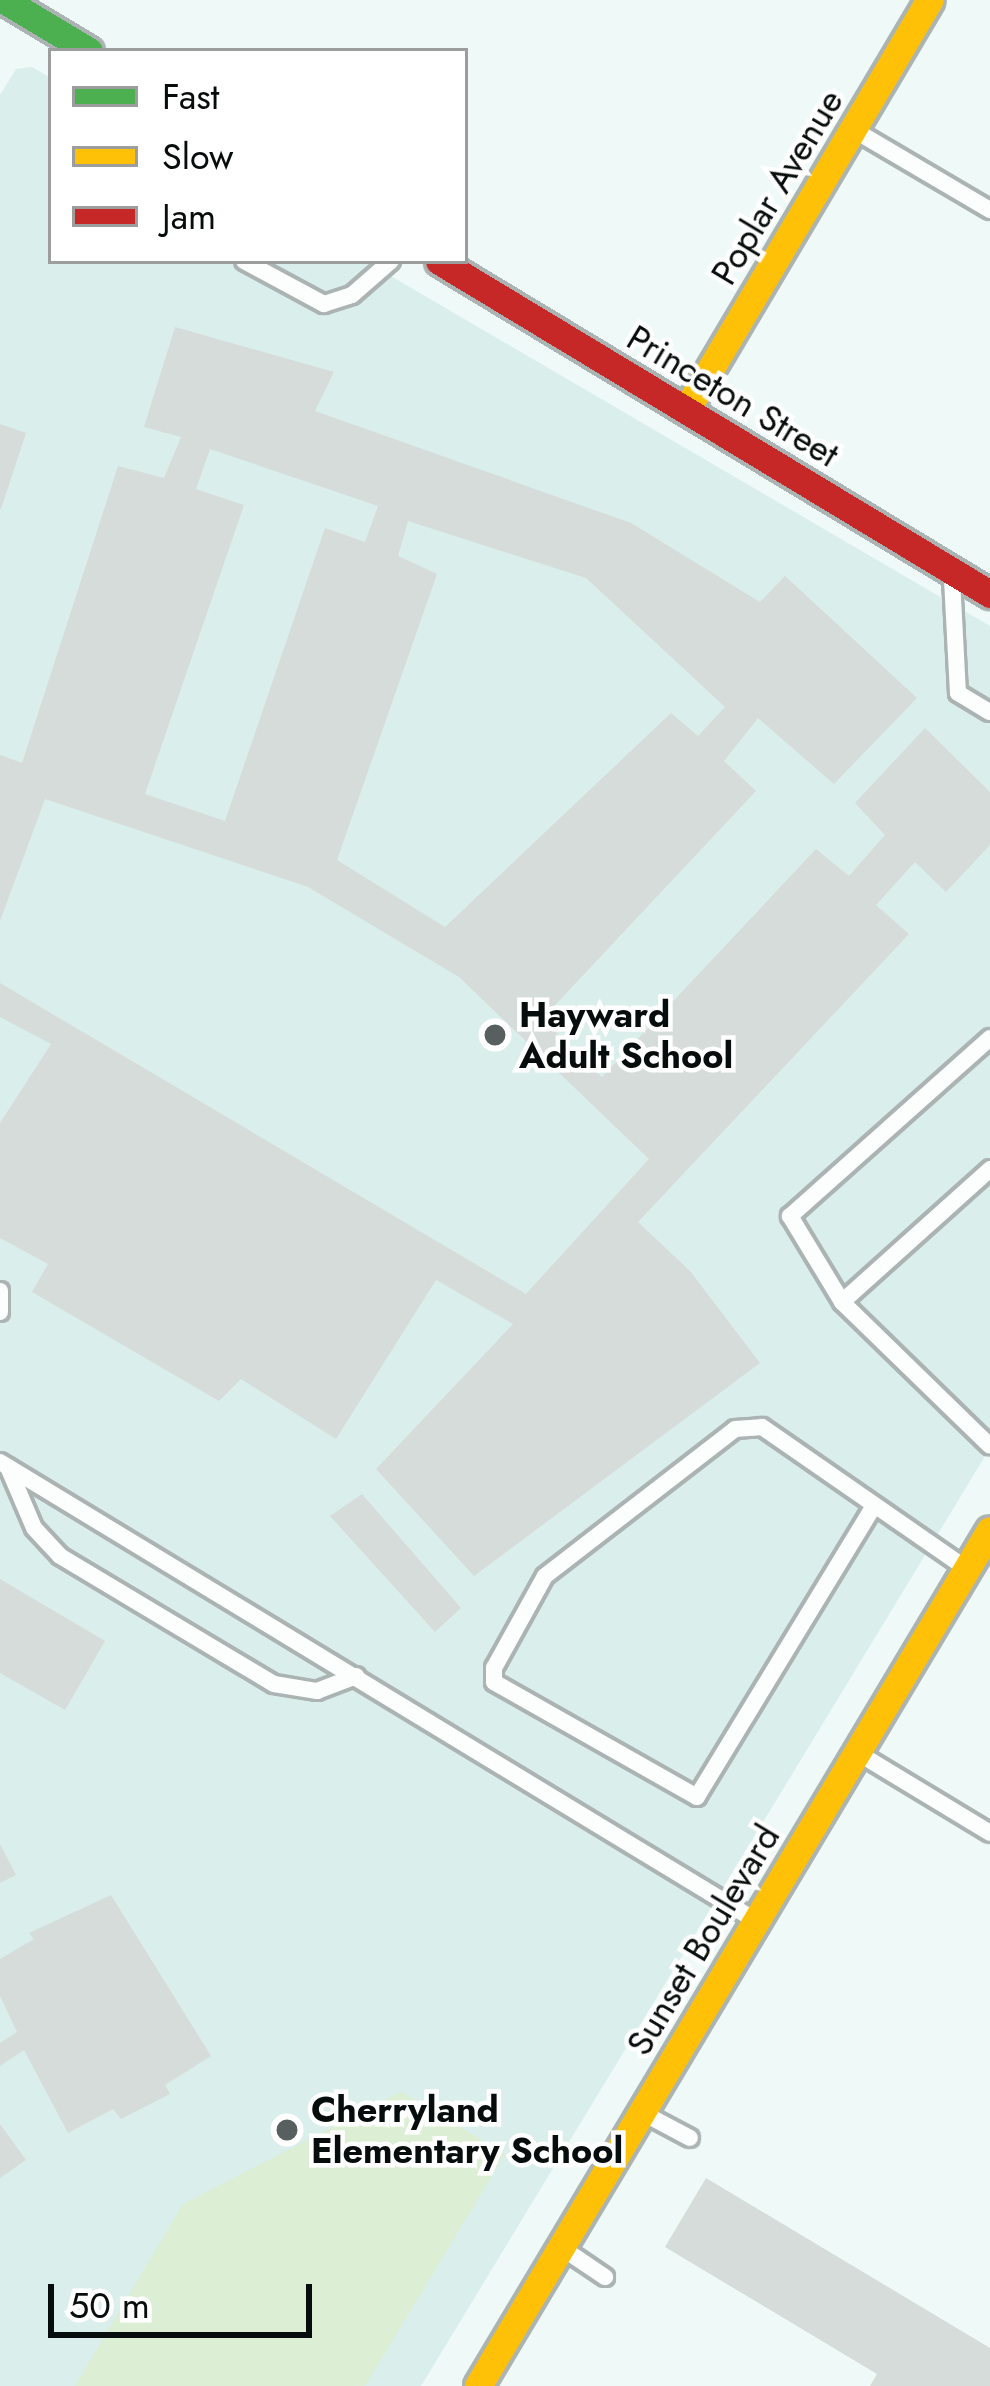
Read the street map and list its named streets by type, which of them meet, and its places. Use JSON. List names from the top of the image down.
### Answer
{
  "streets": {
    "street": ["Poplar Avenue", "Princeton Street", "Sunset Boulevard"]
  },
  "crossings": [
    ["Poplar Avenue", "Princeton Street"]
  ],
  "places": ["Hayward Adult School", "Cherryland Elementary School"],
  "legend": ["Fast", "Slow", "Jam"],
  "scale_bar": "50 m"
}
